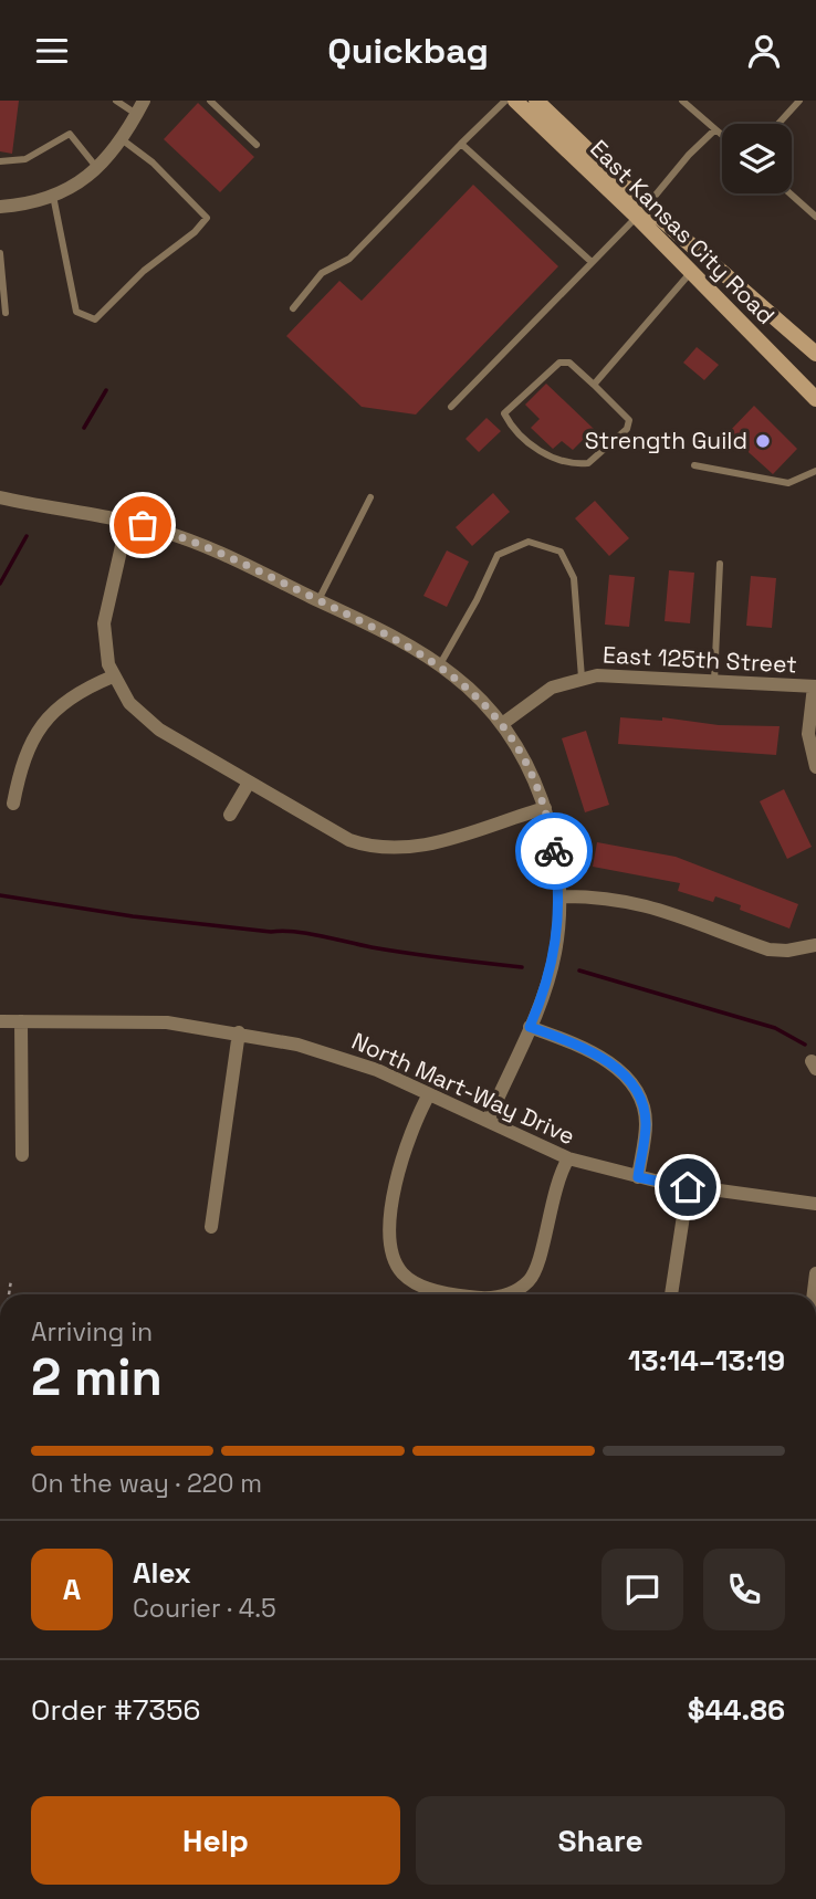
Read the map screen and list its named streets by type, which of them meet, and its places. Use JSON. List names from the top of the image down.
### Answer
{
  "streets": {
    "main road": ["East Kansas City Road"],
    "street": ["East 125th Street", "North Mart-Way Drive"]
  },
  "places": ["Strength Guild"],
  "page": {
    "header": "Quickbag",
    "heading": ["2 min", "Arriving in", "13:14–13:19"],
    "panel": [
      "Alex",
      "Courier · 4.5",
      "Order #7356",
      "$44.86"
    ],
    "bar": "On the way · 220 m",
    "round": "A",
    "buttons": ["Help", "Share"]
  }
}
